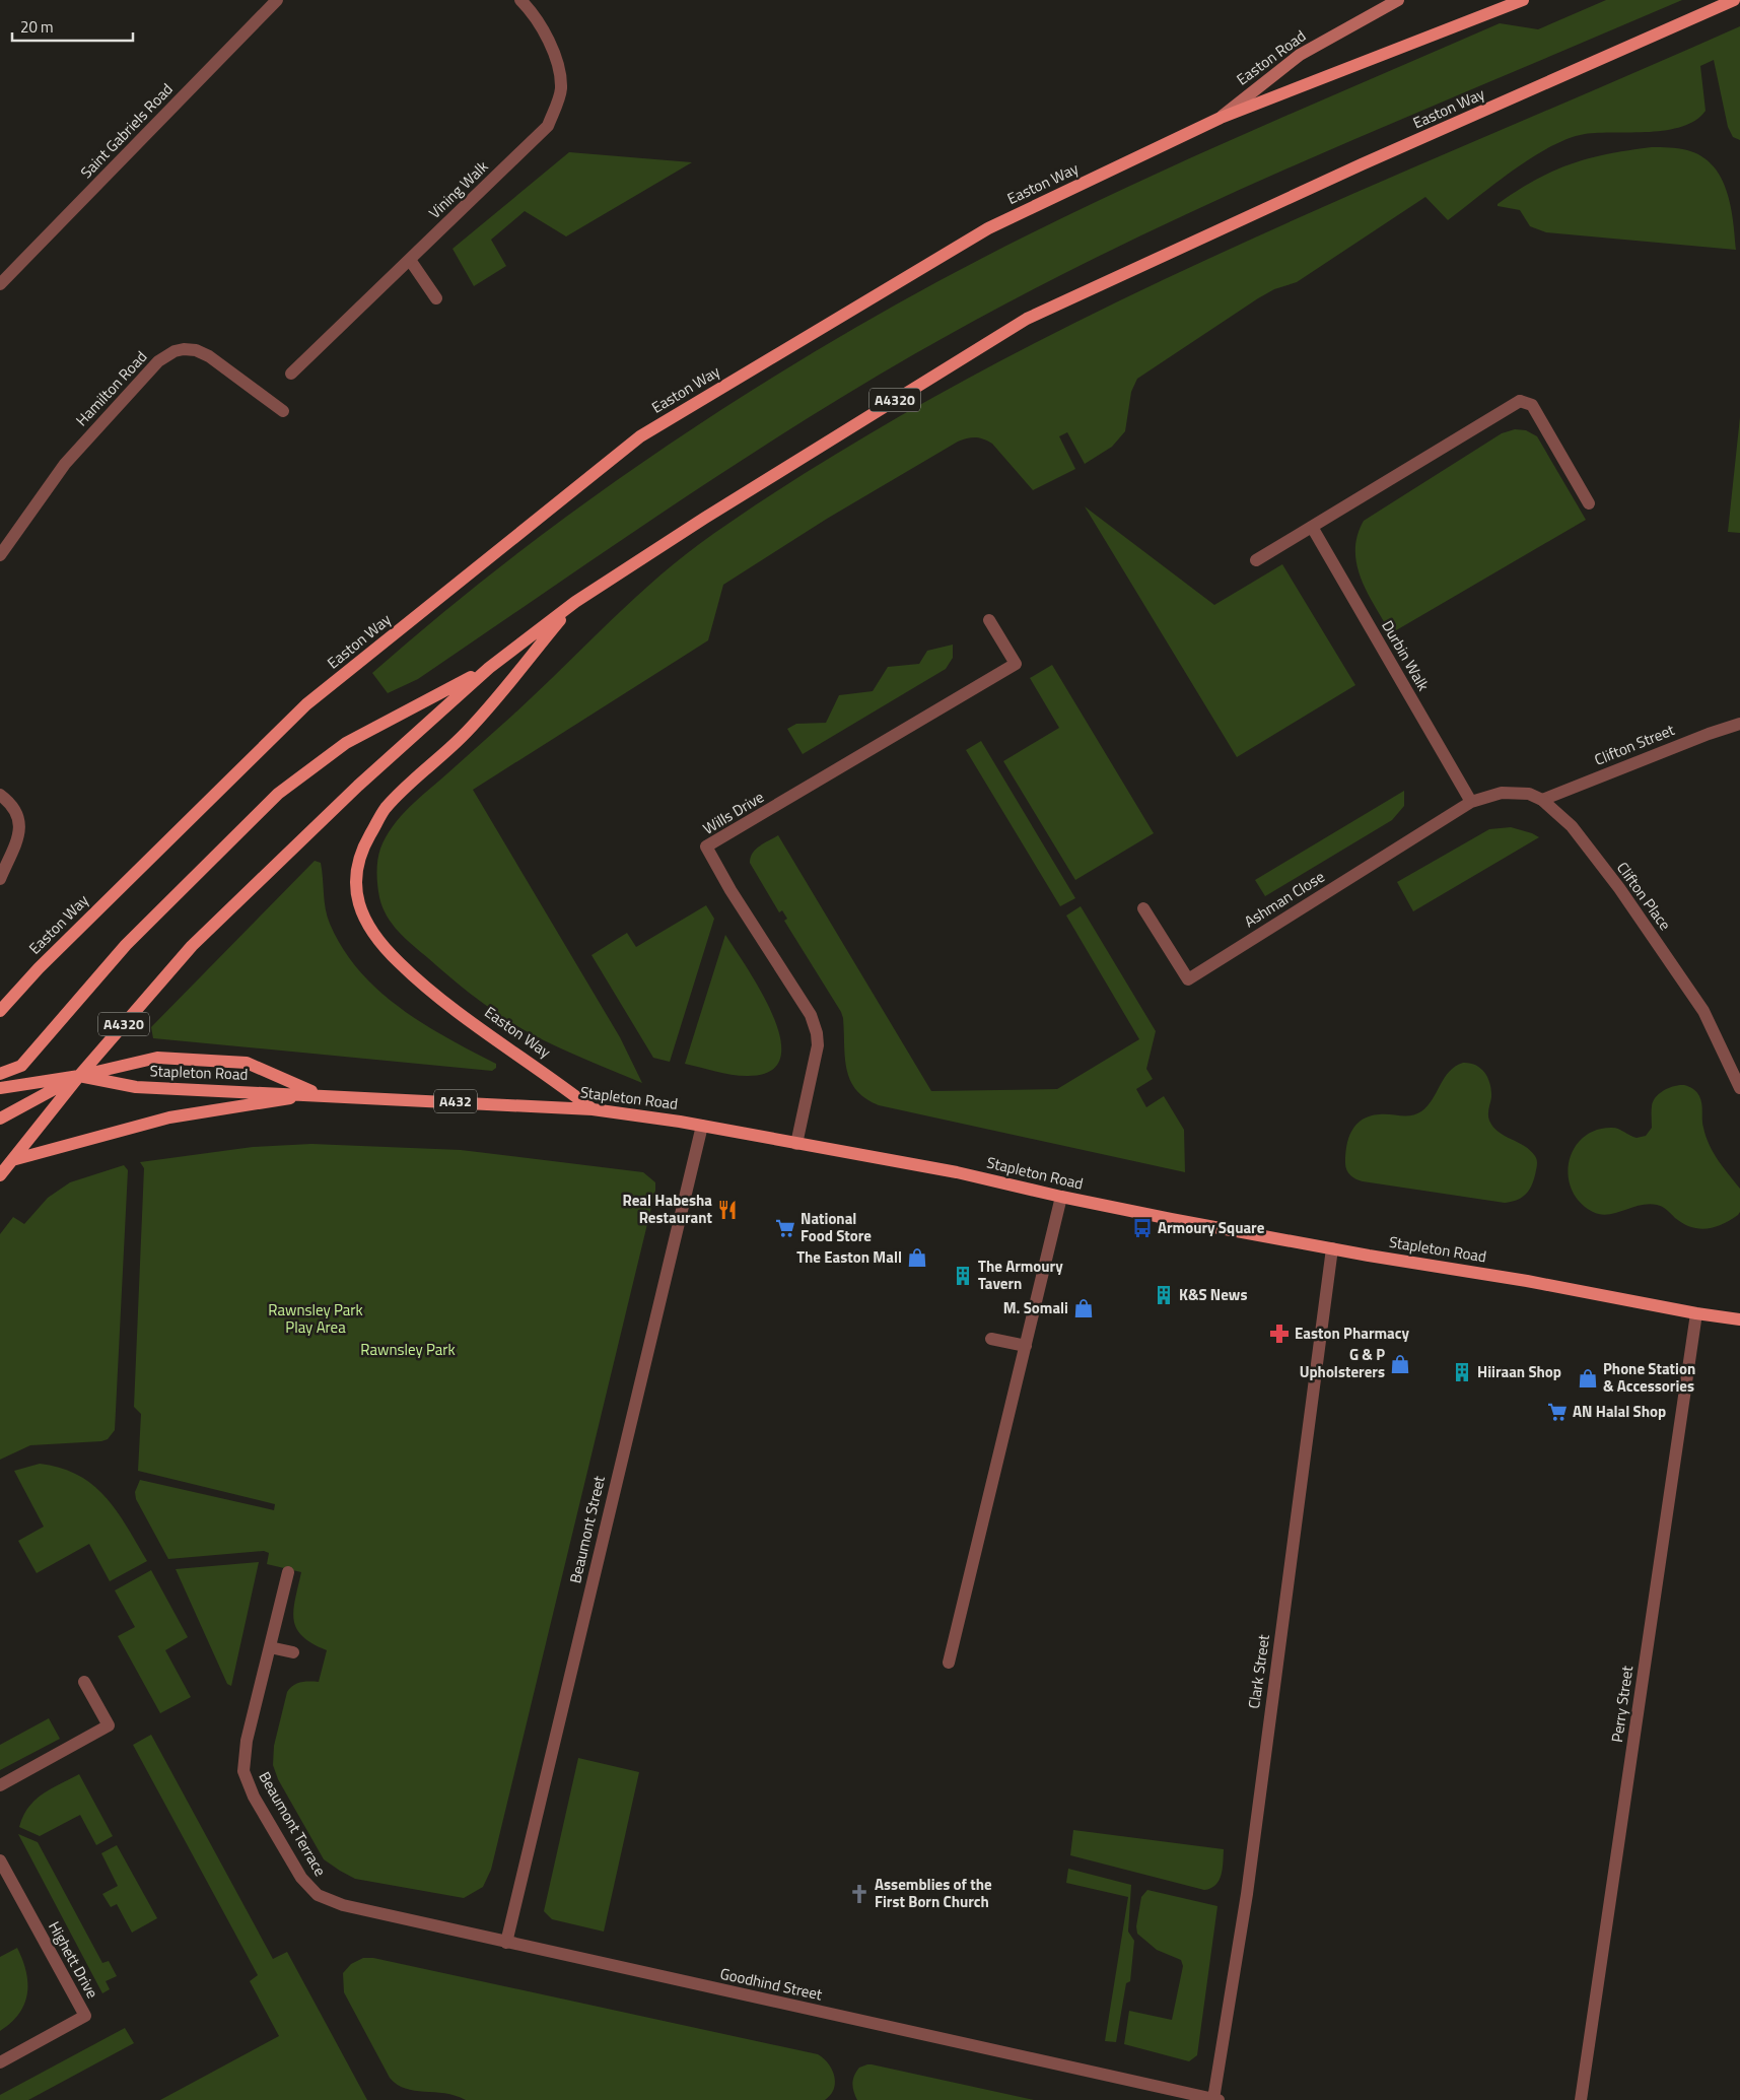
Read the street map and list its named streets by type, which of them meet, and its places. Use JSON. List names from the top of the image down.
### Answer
{
  "streets": {
    "main road": [
      "Easton Road",
      "Easton Way",
      "A4320",
      "Stapleton Road",
      "A432"
    ],
    "street": [
      "Saint Gabriels Road",
      "Vining Walk",
      "Hamilton Road",
      "Durbin Walk",
      "Clifton Street",
      "Wills Drive",
      "Clifton Place",
      "Ashman Close",
      "Beaumont Street",
      "Clark Street",
      "Perry Street",
      "Beaumont Terrace",
      "Highett Drive",
      "Goodhind Street"
    ]
  },
  "crossings": [
    ["Easton Road", "Easton Way"],
    ["Easton Way", "Stapleton Road"],
    ["Durbin Walk", "Clifton Place"],
    ["Durbin Walk", "Ashman Close"],
    ["Clifton Street", "Clifton Place"],
    ["Wills Drive", "Stapleton Road"],
    ["Clifton Place", "Ashman Close"],
    ["Stapleton Road", "Beaumont Street"],
    ["Stapleton Road", "Clark Street"],
    ["Stapleton Road", "Perry Street"],
    ["Beaumont Street", "Goodhind Street"],
    ["Clark Street", "Goodhind Street"],
    ["Beaumont Terrace", "Goodhind Street"]
  ],
  "parks": ["Rawnsley Park Play Area", "Rawnsley Park"],
  "places": {
    "restaurant": ["Real Habesha Restaurant"],
    "supermarket": ["National Food Store", "AN Halal Shop"],
    "bus stop": ["Armoury Square"],
    "shop": [
      "The Easton Mall",
      "M. Somali",
      "G & P Upholsterers",
      "Phone Station & Accessories"
    ],
    "building": ["The Armoury Tavern", "K&S News", "Hiiraan Shop"],
    "pharmacy": ["Easton Pharmacy"],
    "church": ["Assemblies of the First Born Church"]
  },
  "scale_bar": "20 m"
}
